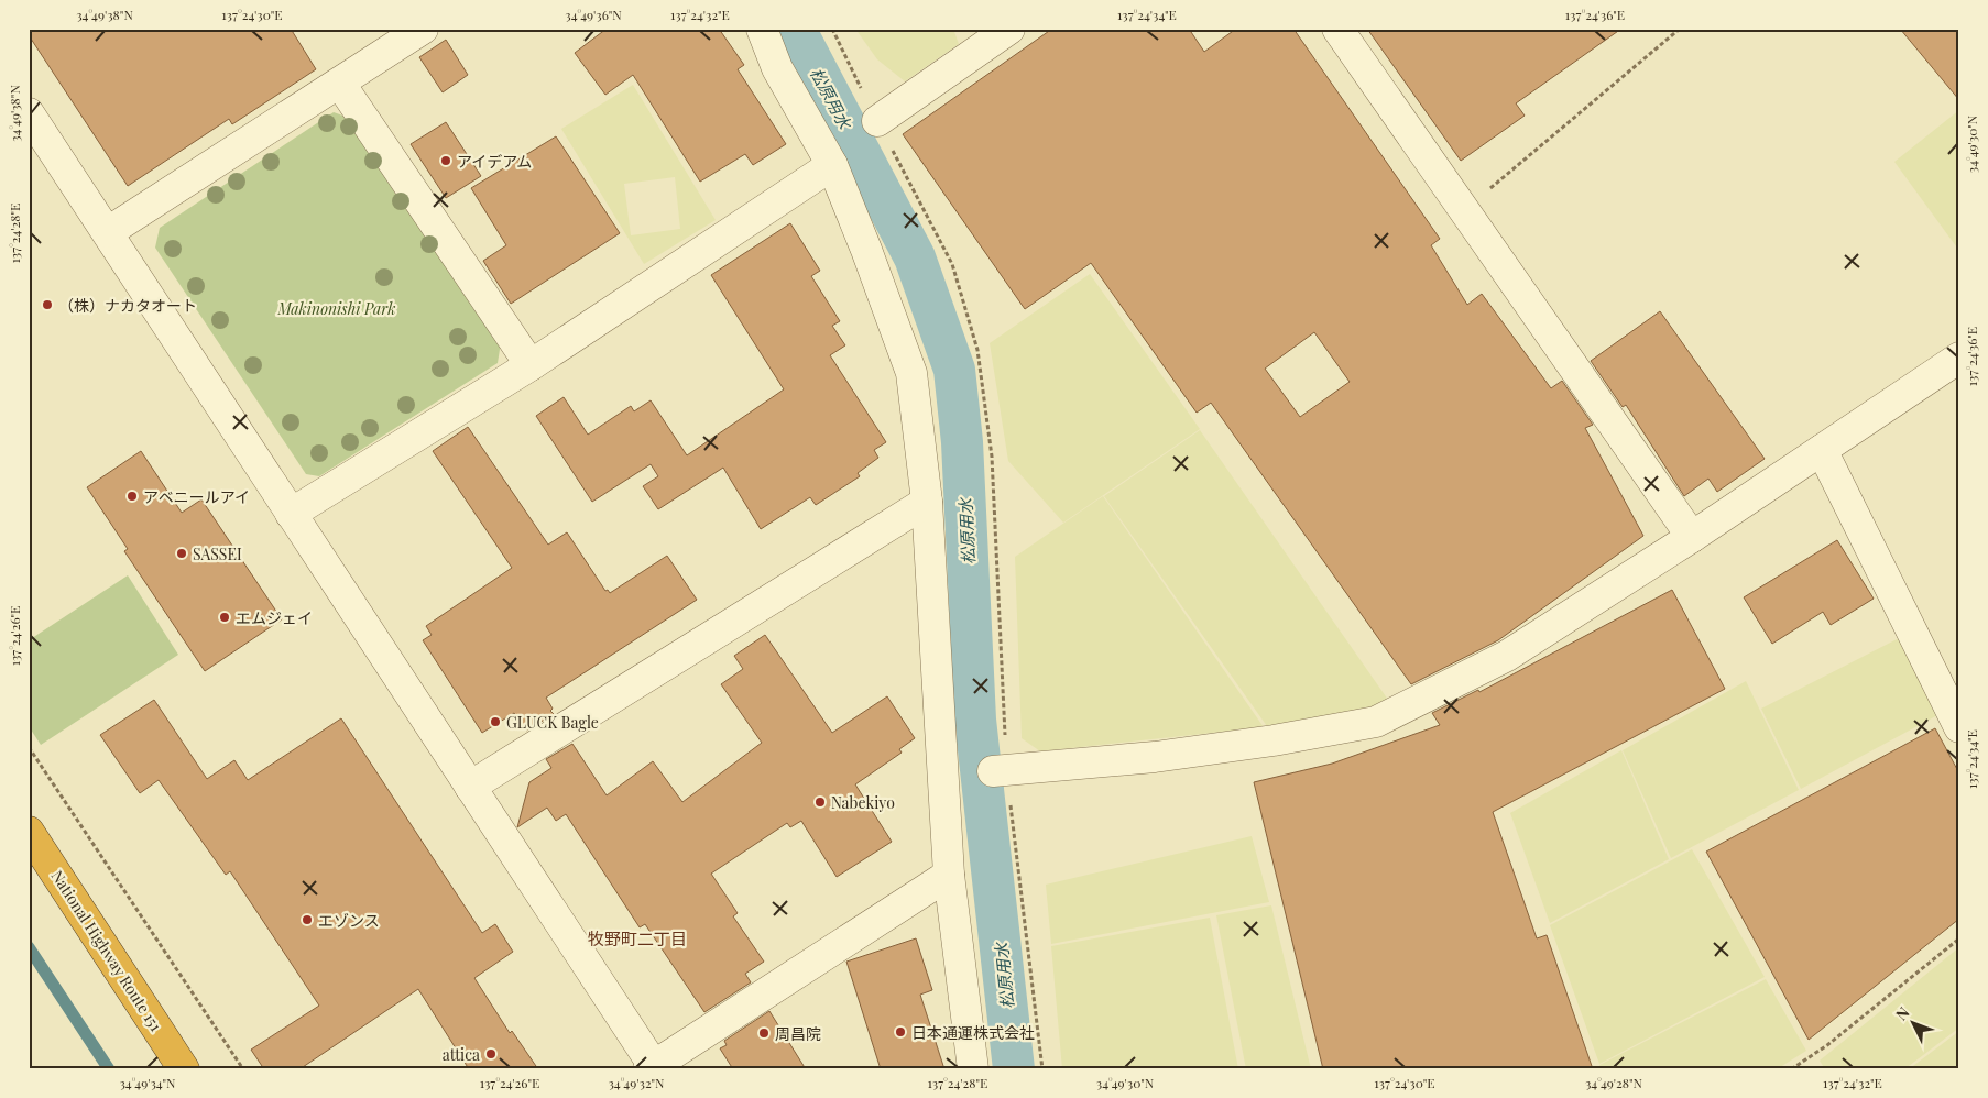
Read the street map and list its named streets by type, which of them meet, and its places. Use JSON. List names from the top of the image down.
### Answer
{
  "streets": {
    "highway": ["National Highway Route 151"]
  },
  "districts": ["牧野町二丁目"],
  "water": ["松原用水"],
  "parks": ["Makinonishi Park"],
  "places": [
    "アイデアム",
    "（株）ナカタオート",
    "アベニールアイ",
    "SASSEI",
    "エムジェイ",
    "GLUCK Bagle",
    "Nabekiyo",
    "エゾンス",
    "日本通運株式会社",
    "周昌院",
    "attica"
  ],
  "north": "top left",
  "coordinates": [
    "34°49'38\"N",
    "137°24'30\"E",
    "34°49'36\"N",
    "137°24'32\"E",
    "137°24'34\"E",
    "137°24'36\"E",
    "34°49'30\"N",
    "137°24'28\"E",
    "137°24'26\"E",
    "34°49'34\"N",
    "34°49'32\"N",
    "34°49'28\"N"
  ]
}
